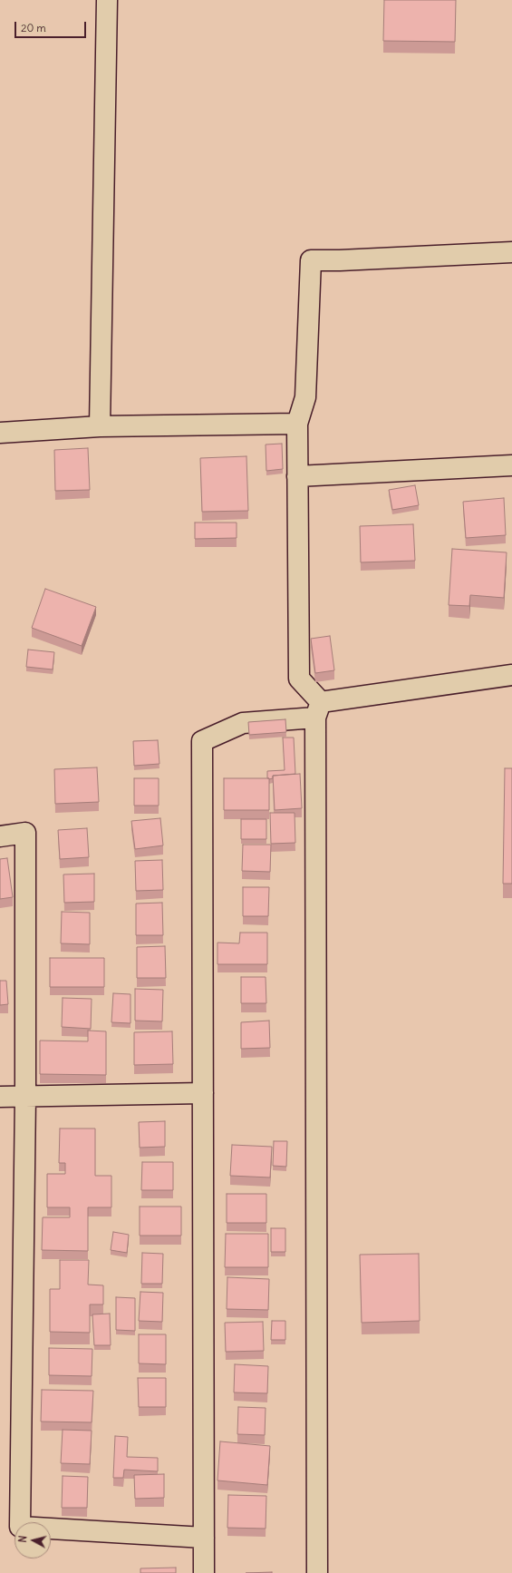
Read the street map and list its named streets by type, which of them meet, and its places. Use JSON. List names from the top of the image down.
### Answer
{
  "scale_bar": "20 m",
  "north": "left"
}
